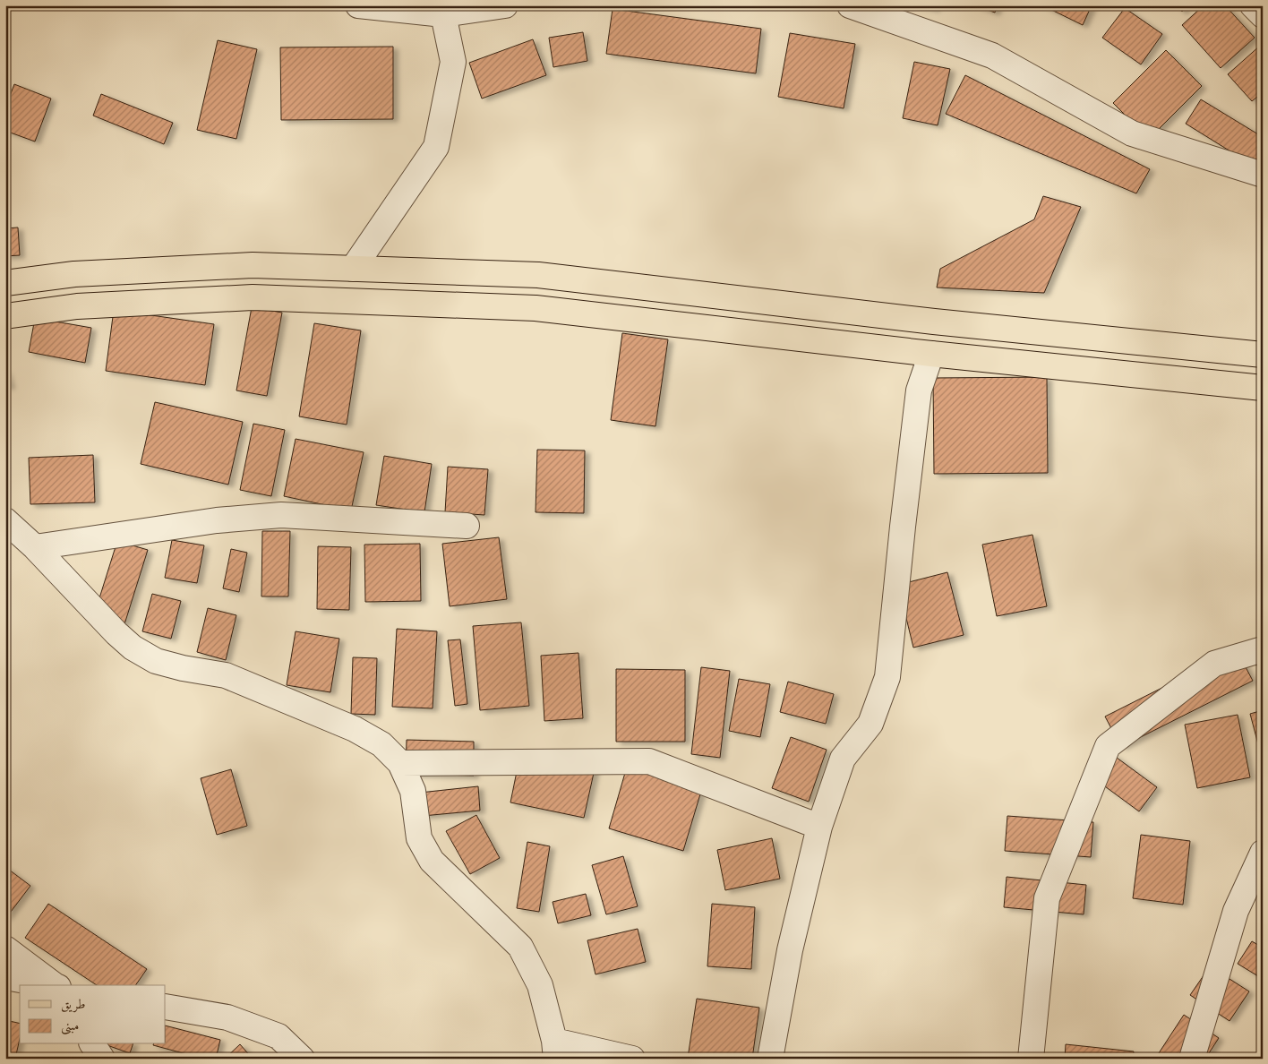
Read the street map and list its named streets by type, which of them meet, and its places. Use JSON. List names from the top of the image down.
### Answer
{
  "legend": ["طريق", "مبنى"]
}
